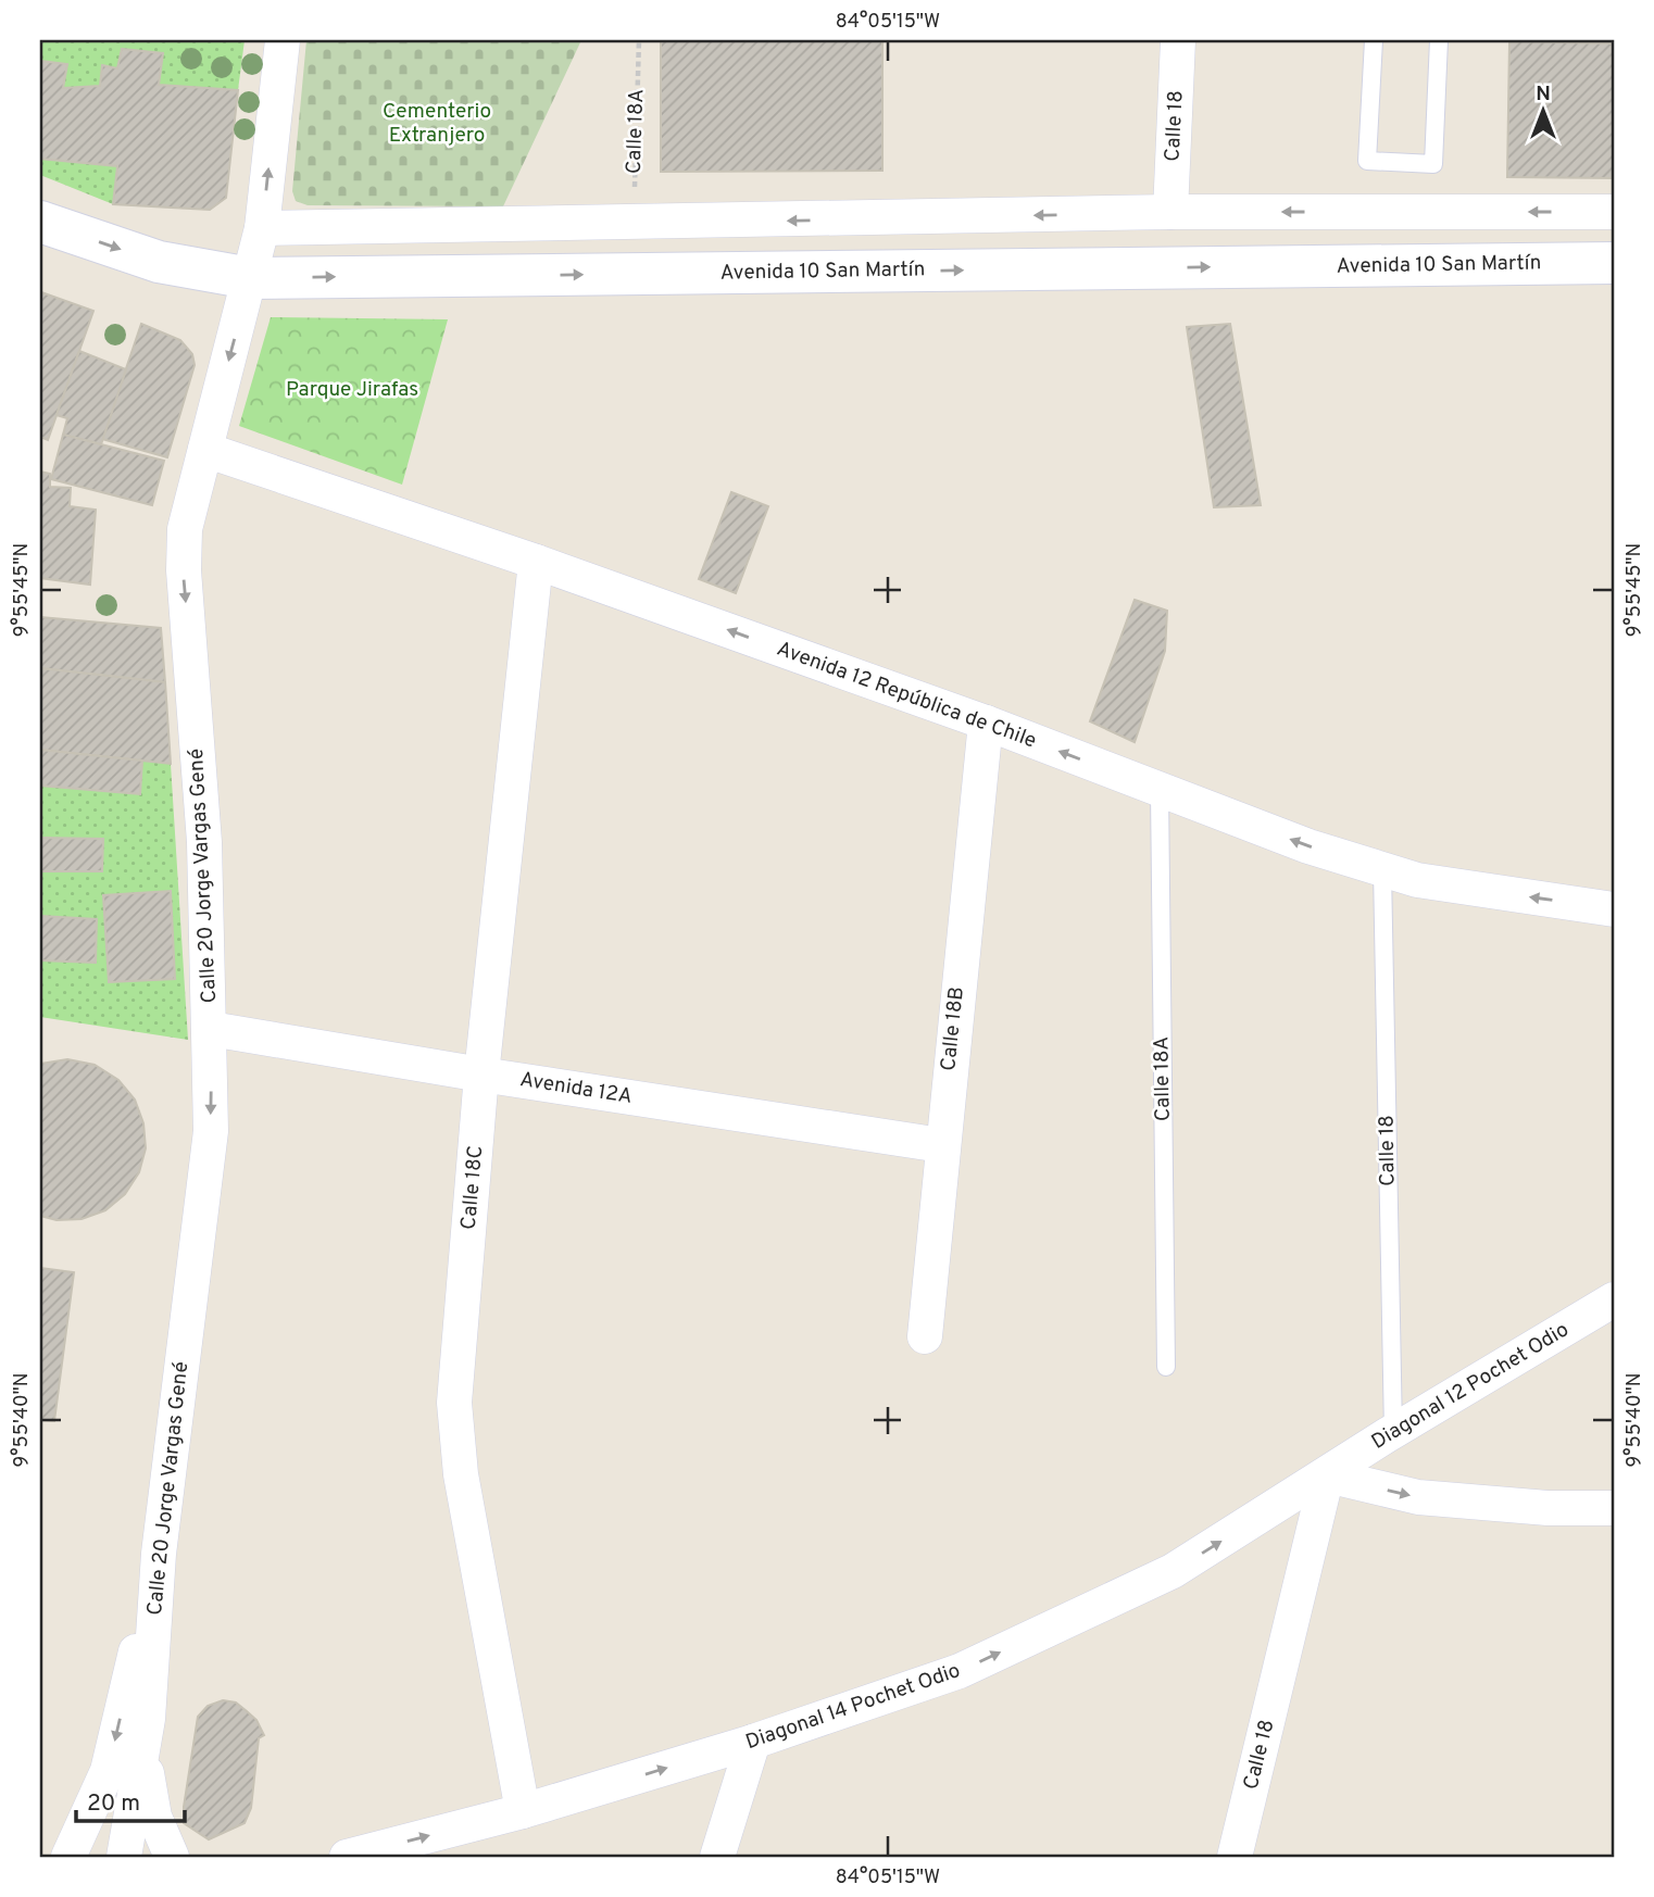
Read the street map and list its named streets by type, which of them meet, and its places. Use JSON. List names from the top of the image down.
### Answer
{
  "streets": {
    "street": [
      "Calle 18",
      "Avenida 10 San Martín",
      "Avenida 12 República de Chile",
      "Calle 20 Jorge Vargas Gené",
      "Calle 18B",
      "Avenida 12A",
      "Calle 18C",
      "Diagonal 12 Pochet Odio",
      "Diagonal 14 Pochet Odio"
    ],
    "lane": ["Calle 18A"]
  },
  "crossings": [
    ["Calle 18", "Avenida 12 República de Chile"],
    ["Calle 18", "Diagonal 12 Pochet Odio"],
    ["Calle 18", "Diagonal 14 Pochet Odio"],
    ["Calle 18A", "Avenida 12 República de Chile"],
    ["Avenida 10 San Martín", "Calle 20 Jorge Vargas Gené"],
    ["Avenida 12 República de Chile", "Calle 20 Jorge Vargas Gené"],
    ["Avenida 12 República de Chile", "Calle 18B"],
    ["Avenida 12 República de Chile", "Calle 18C"],
    ["Calle 20 Jorge Vargas Gené", "Avenida 12A"],
    ["Calle 18B", "Avenida 12A"],
    ["Avenida 12A", "Calle 18C"],
    ["Calle 18C", "Diagonal 14 Pochet Odio"],
    ["Diagonal 12 Pochet Odio", "Diagonal 14 Pochet Odio"]
  ],
  "one_way": ["Avenida 12 República de Chile", "Diagonal 14 Pochet Odio"],
  "parks": ["Cementerio Extranjero", "Parque Jirafas"],
  "scale_bar": "20 m",
  "north": "top",
  "coordinates": ["84°05'15\"W", "9°55'45\"N", "9°55'40\"N"]
}
